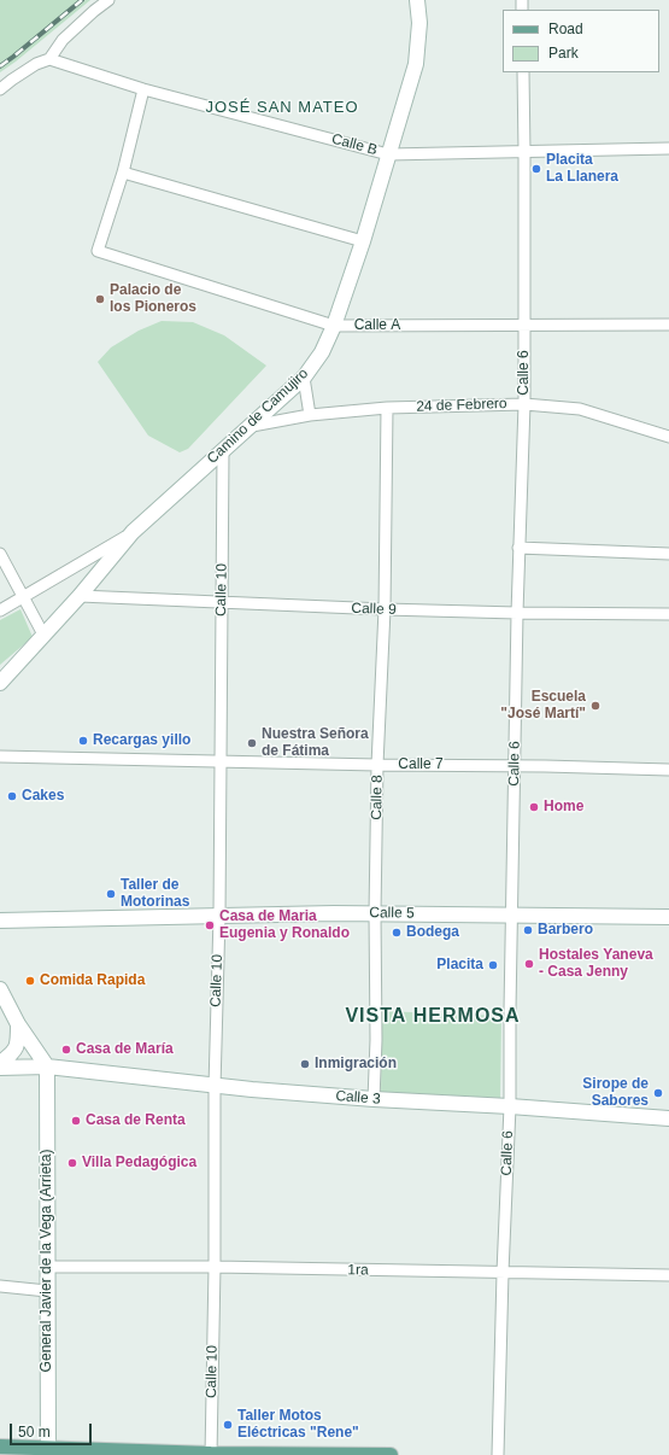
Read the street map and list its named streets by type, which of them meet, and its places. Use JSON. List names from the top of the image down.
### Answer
{
  "streets": {
    "main road": [
      "Camino de Camujiro",
      "Calle 5",
      "Calle 3",
      "General Javier de la Vega (Arrieta)"
    ],
    "street": [
      "Calle B",
      "Calle A",
      "Calle 6",
      "24 de Febrero",
      "Calle 10",
      "Calle 9",
      "Calle 7",
      "Calle 8",
      "1ra"
    ]
  },
  "crossings": [
    ["Calle B", "Calle 6"],
    ["Calle B", "Camino de Camujiro"],
    ["Calle A", "Calle 6"],
    ["Calle A", "Camino de Camujiro"],
    ["Calle 6", "24 de Febrero"],
    ["Calle 6", "Calle 9"],
    ["Calle 6", "Calle 7"],
    ["Calle 6", "Calle 5"],
    ["Calle 6", "Calle 3"],
    ["Calle 6", "1ra"],
    ["24 de Febrero", "Camino de Camujiro"],
    ["24 de Febrero", "Calle 8"],
    ["Camino de Camujiro", "Calle 10"],
    ["Camino de Camujiro", "Calle 9"],
    ["Calle 10", "Calle 9"],
    ["Calle 10", "Calle 7"],
    ["Calle 10", "Calle 5"],
    ["Calle 10", "Calle 3"],
    ["Calle 10", "1ra"],
    ["Calle 9", "Calle 8"],
    ["Calle 7", "Calle 8"],
    ["Calle 8", "Calle 5"],
    ["Calle 8", "Calle 3"],
    ["Calle 3", "General Javier de la Vega (Arrieta)"],
    ["General Javier de la Vega (Arrieta)", "1ra"]
  ],
  "districts": ["JOSÉ SAN MATEO", "VISTA HERMOSA"],
  "places": [
    "Placita La Llanera",
    "Palacio de los Pioneros",
    "Escuela \"José Martí\"",
    "Recargas yillo",
    "Nuestra Señora de Fátima",
    "Cakes",
    "Home",
    "Taller de Motorinas",
    "Casa de Maria Eugenia y Ronaldo",
    "Barbero",
    "Bodega",
    "Hostales Yaneva - Casa Jenny",
    "Placita",
    "Comida Rapida",
    "Casa de María",
    "Inmigración",
    "Sirope de Sabores",
    "Casa de Renta",
    "Villa Pedagógica",
    "Taller Motos Eléctricas \"Rene\""
  ],
  "legend": ["Road", "Park"],
  "scale_bar": "50 m"
}
